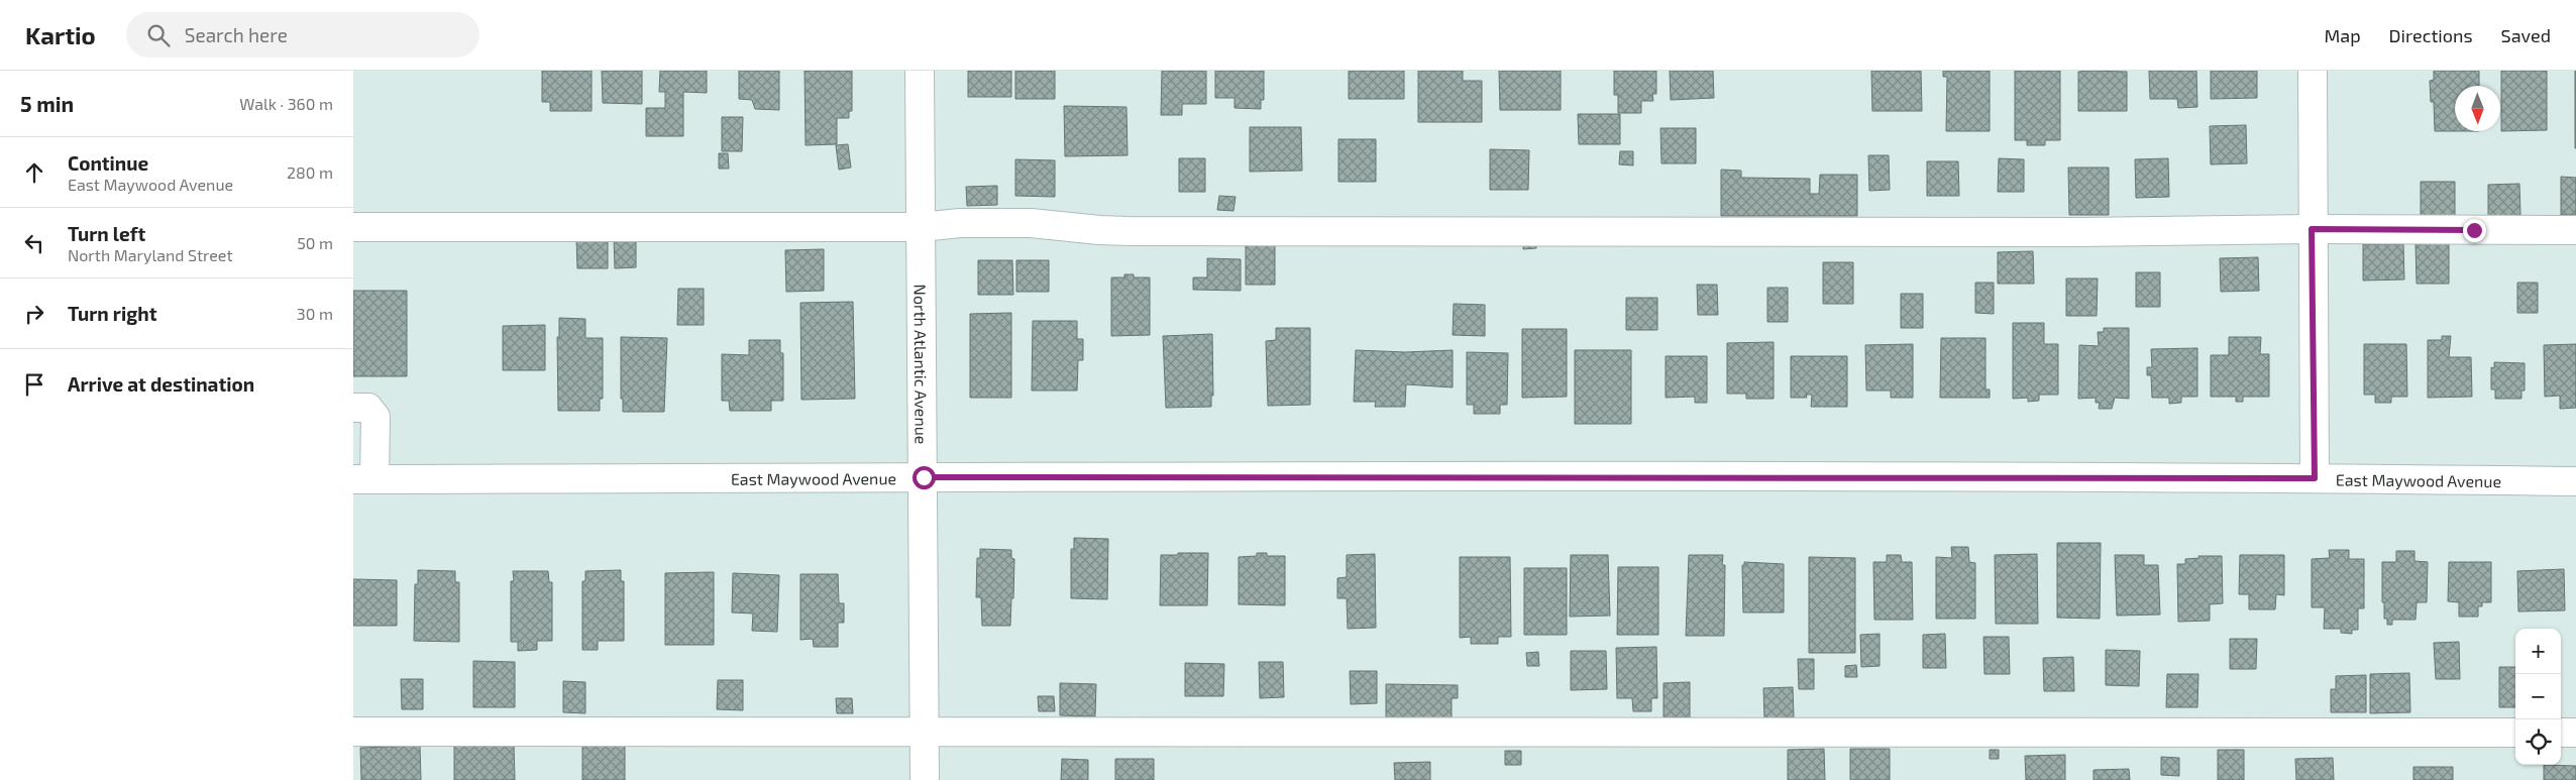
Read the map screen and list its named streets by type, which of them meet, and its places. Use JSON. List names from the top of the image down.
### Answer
{
  "streets": {
    "street": ["North Atlantic Avenue", "East Maywood Avenue"]
  },
  "crossings": [
    ["North Atlantic Avenue", "East Maywood Avenue"]
  ],
  "north": "bottom",
  "page": {
    "header": "Kartio",
    "search": "Search here",
    "nav": ["Map", "Directions", "Saved"],
    "heading": ["5 min", "Walk · 360 m"],
    "list": [
      ["Continue", "East Maywood Avenue", "280 m"],
      ["Turn left", "North Maryland Street", "50 m"],
      ["Turn right", "30 m"],
      "Arrive at destination"
    ],
    "map_buttons": ["+", "−"]
  }
}
